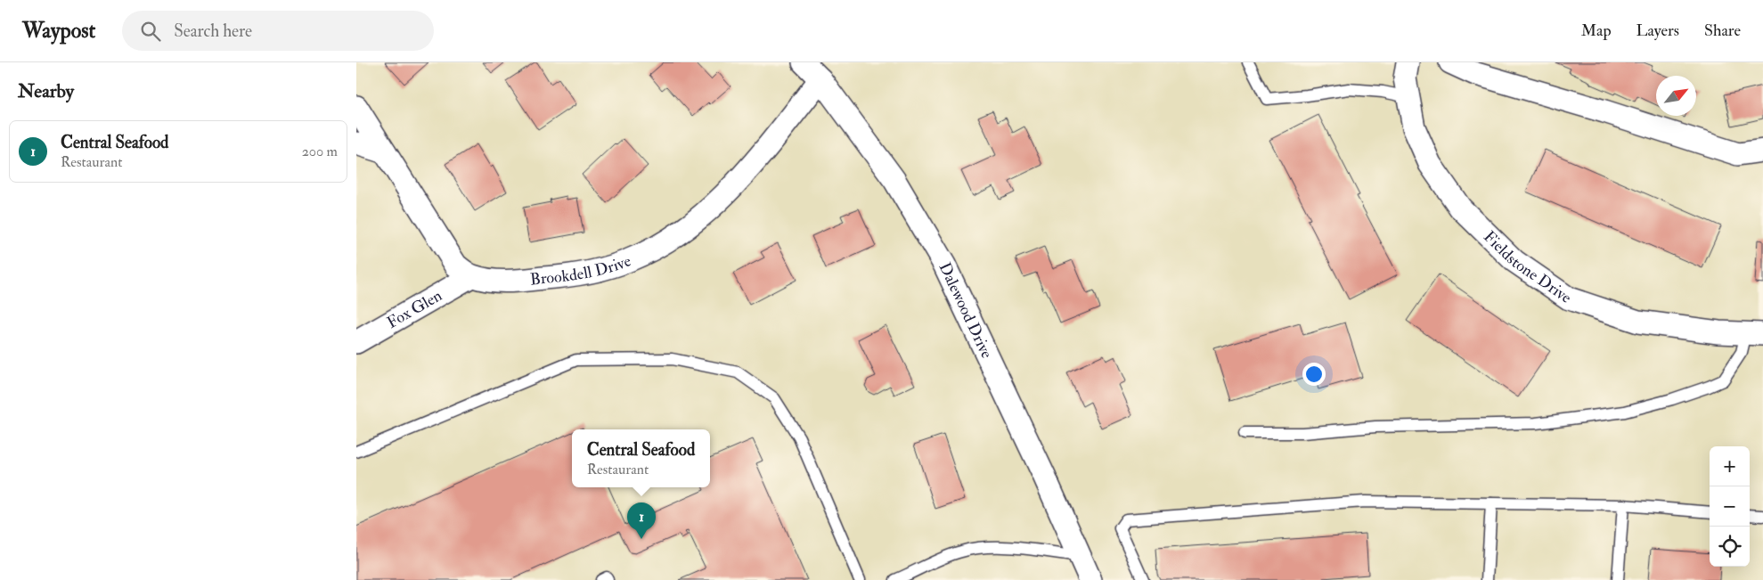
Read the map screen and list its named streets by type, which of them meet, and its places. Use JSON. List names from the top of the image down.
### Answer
{
  "streets": {
    "street": [
      "Fieldstone Drive",
      "Brookdell Drive",
      "Fox Glen",
      "Dalewood Drive"
    ]
  },
  "crossings": [
    ["Brookdell Drive", "Fox Glen"],
    ["Brookdell Drive", "Dalewood Drive"]
  ],
  "north": "top right",
  "page": {
    "header": "Waypost",
    "search": "Search here",
    "nav": ["Map", "Layers", "Share"],
    "heading": "Nearby",
    "list": [
      {
        "mark": "1",
        "name": "Central Seafood",
        "note": "Restaurant",
        "value": "200 m"
      }
    ],
    "popup": ["Central Seafood", "Restaurant"],
    "map_buttons": ["+", "−"],
    "pins": "1"
  }
}
